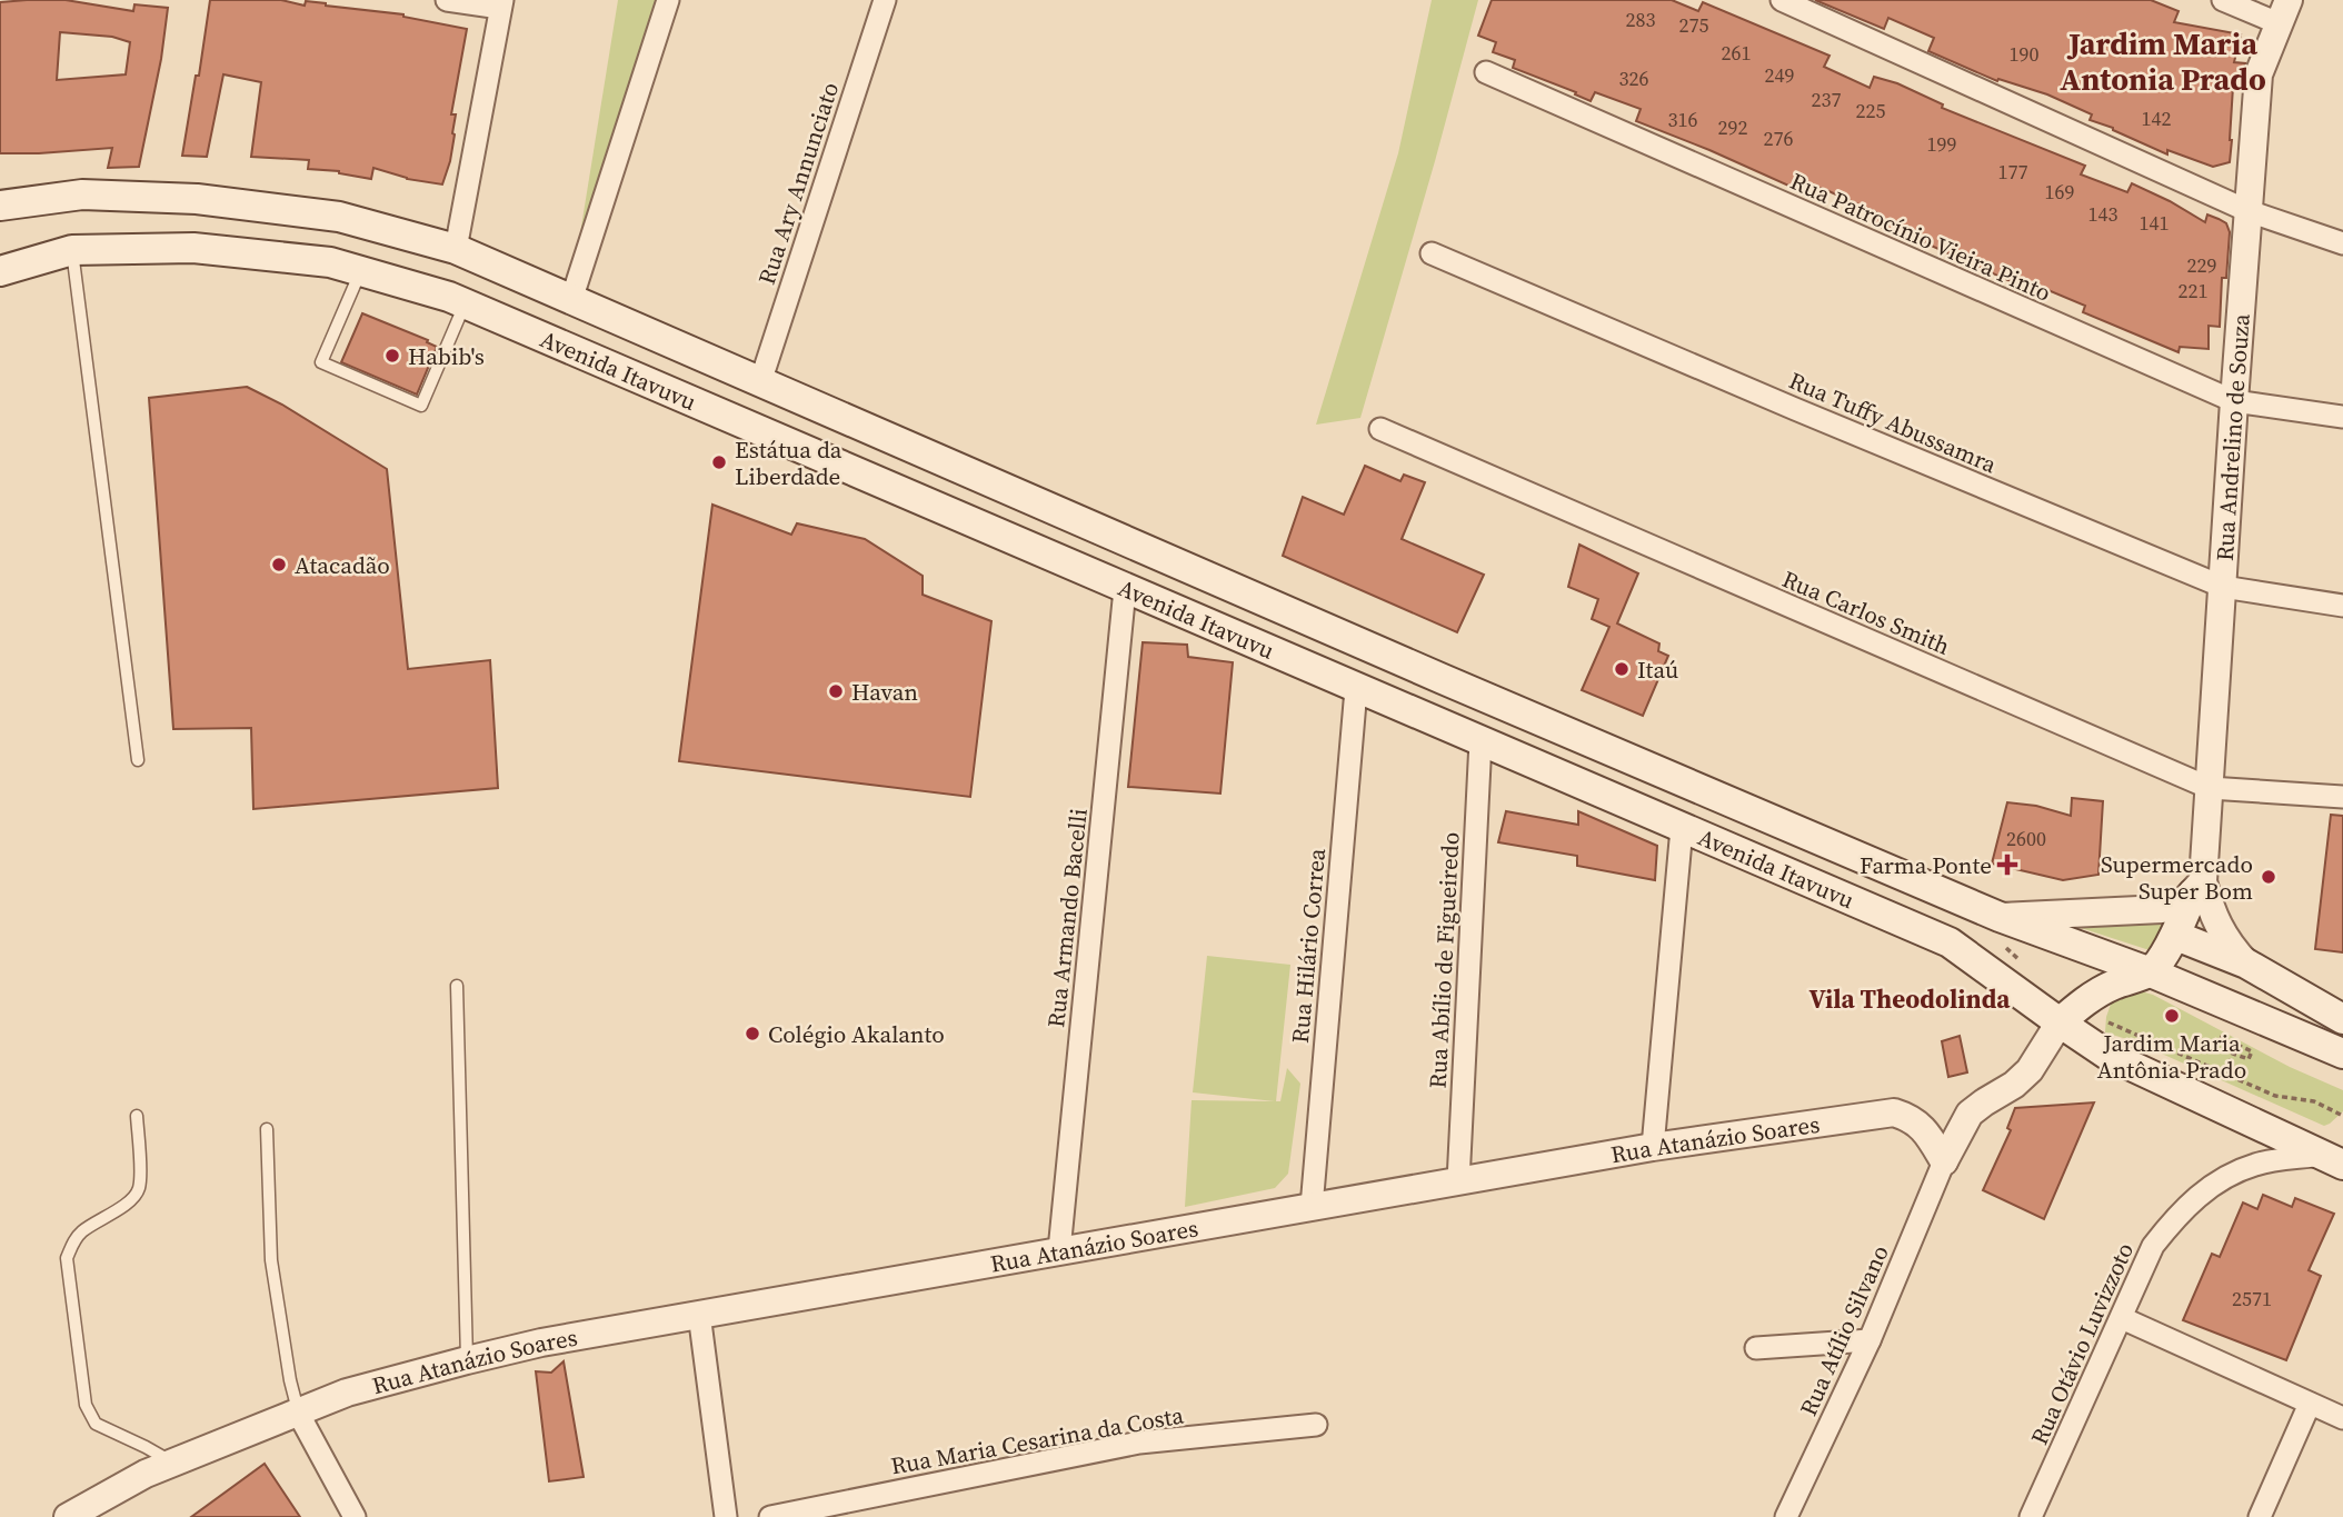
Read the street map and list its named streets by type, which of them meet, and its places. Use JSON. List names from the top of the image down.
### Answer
{
  "streets": {
    "main road": ["Avenida Itavuvu"],
    "street": [
      "Rua Ary Annunciato",
      "Rua Patrocínio Vieira Pinto",
      "Rua Tuffy Abussamra",
      "Rua Andrelino de Souza",
      "Rua Carlos Smith",
      "Rua Armando Bacelli",
      "Rua Hilário Correa",
      "Rua Abílio de Figueiredo",
      "Rua Atanázio Soares",
      "Rua Atílio Silvano",
      "Rua Otávio Luvizzoto",
      "Rua Maria Cesarina da Costa"
    ]
  },
  "crossings": [
    ["Rua Ary Annunciato", "Avenida Itavuvu"],
    ["Rua Patrocínio Vieira Pinto", "Rua Andrelino de Souza"],
    ["Avenida Itavuvu", "Rua Andrelino de Souza"],
    ["Avenida Itavuvu", "Rua Armando Bacelli"],
    ["Avenida Itavuvu", "Rua Hilário Correa"],
    ["Avenida Itavuvu", "Rua Abílio de Figueiredo"],
    ["Avenida Itavuvu", "Rua Otávio Luvizzoto"],
    ["Rua Tuffy Abussamra", "Rua Andrelino de Souza"],
    ["Rua Andrelino de Souza", "Rua Carlos Smith"],
    ["Rua Armando Bacelli", "Rua Atanázio Soares"],
    ["Rua Hilário Correa", "Rua Atanázio Soares"],
    ["Rua Abílio de Figueiredo", "Rua Atanázio Soares"],
    ["Rua Atanázio Soares", "Rua Atílio Silvano"]
  ],
  "districts": ["Jardim Maria Antonia Prado", "Vila Theodolinda"],
  "places": {
    "other": [
      "Habib's",
      "Estátua da Liberdade",
      "Atacadão",
      "Itaú",
      "Havan",
      "Supermercado Super Bom",
      "Jardim Maria Antônia Prado",
      "Colégio Akalanto"
    ],
    "health": ["Farma Ponte"]
  },
  "house_numbers": [
    "283",
    "275",
    "261",
    "190",
    "249",
    "326",
    "237",
    "225",
    "142",
    "316",
    "292",
    "276",
    "199",
    "177",
    "169",
    "143",
    "141",
    "229",
    "221",
    "2600",
    "2571"
  ]
}
